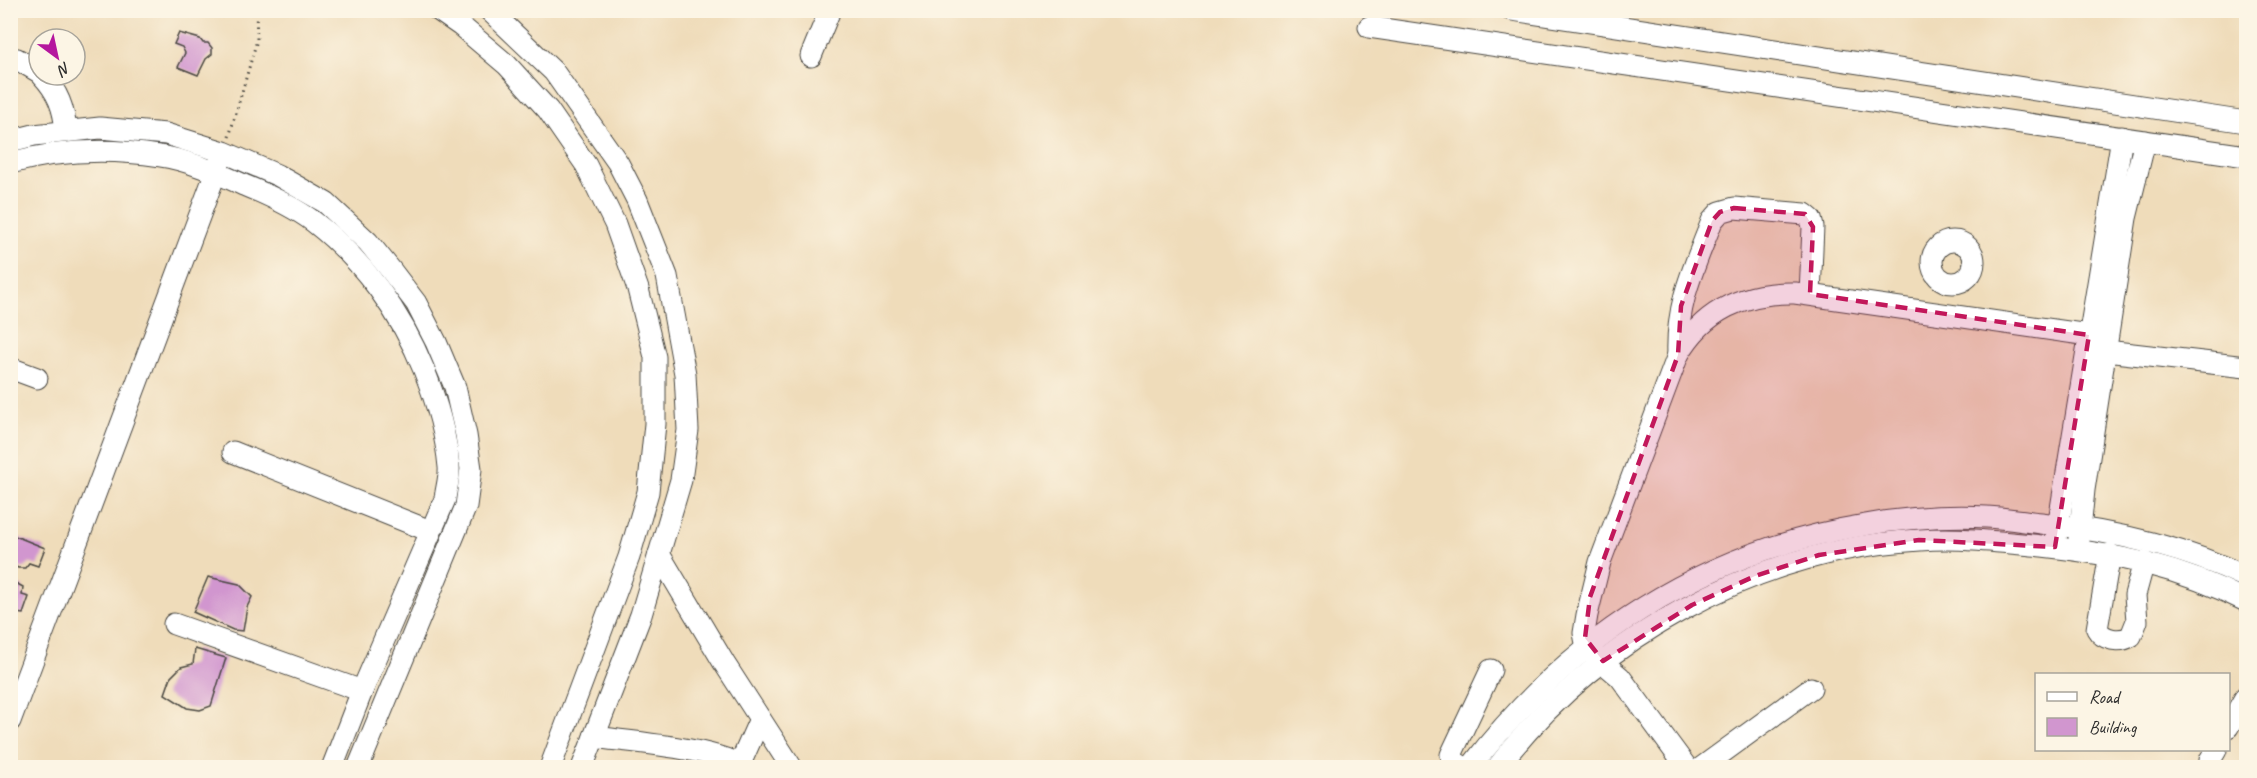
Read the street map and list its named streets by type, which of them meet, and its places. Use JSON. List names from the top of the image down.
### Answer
{
  "legend": ["Road", "Building"],
  "north": "bottom right"
}
